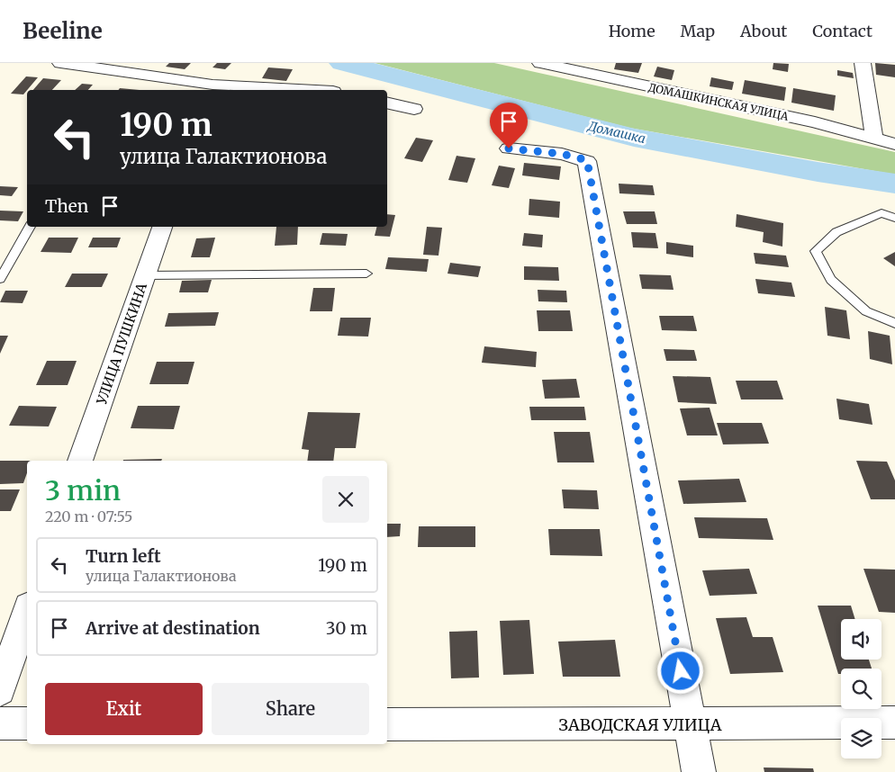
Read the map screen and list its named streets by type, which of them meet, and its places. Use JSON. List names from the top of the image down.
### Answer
{
  "streets": {
    "street": ["ДОМАШКИНСКАЯ УЛИЦА", "УЛИЦА ПУШКИНА", "ЗАВОДСКАЯ УЛИЦА"]
  },
  "water": ["Домашка"],
  "page": {
    "header": "Beeline",
    "nav": [
      "Home",
      "Map",
      "About",
      "Contact"
    ],
    "turn": ["190 m", "улица Галактионова"],
    "then": "Then",
    "heading": ["3 min", "220 m · 07:55"],
    "list": [
      {
        "name": "Turn left",
        "note": "улица Галактионова",
        "value": "190 m"
      },
      {
        "name": "Arrive at destination",
        "value": "30 m"
      }
    ],
    "buttons": ["Exit", "Share"]
  }
}
